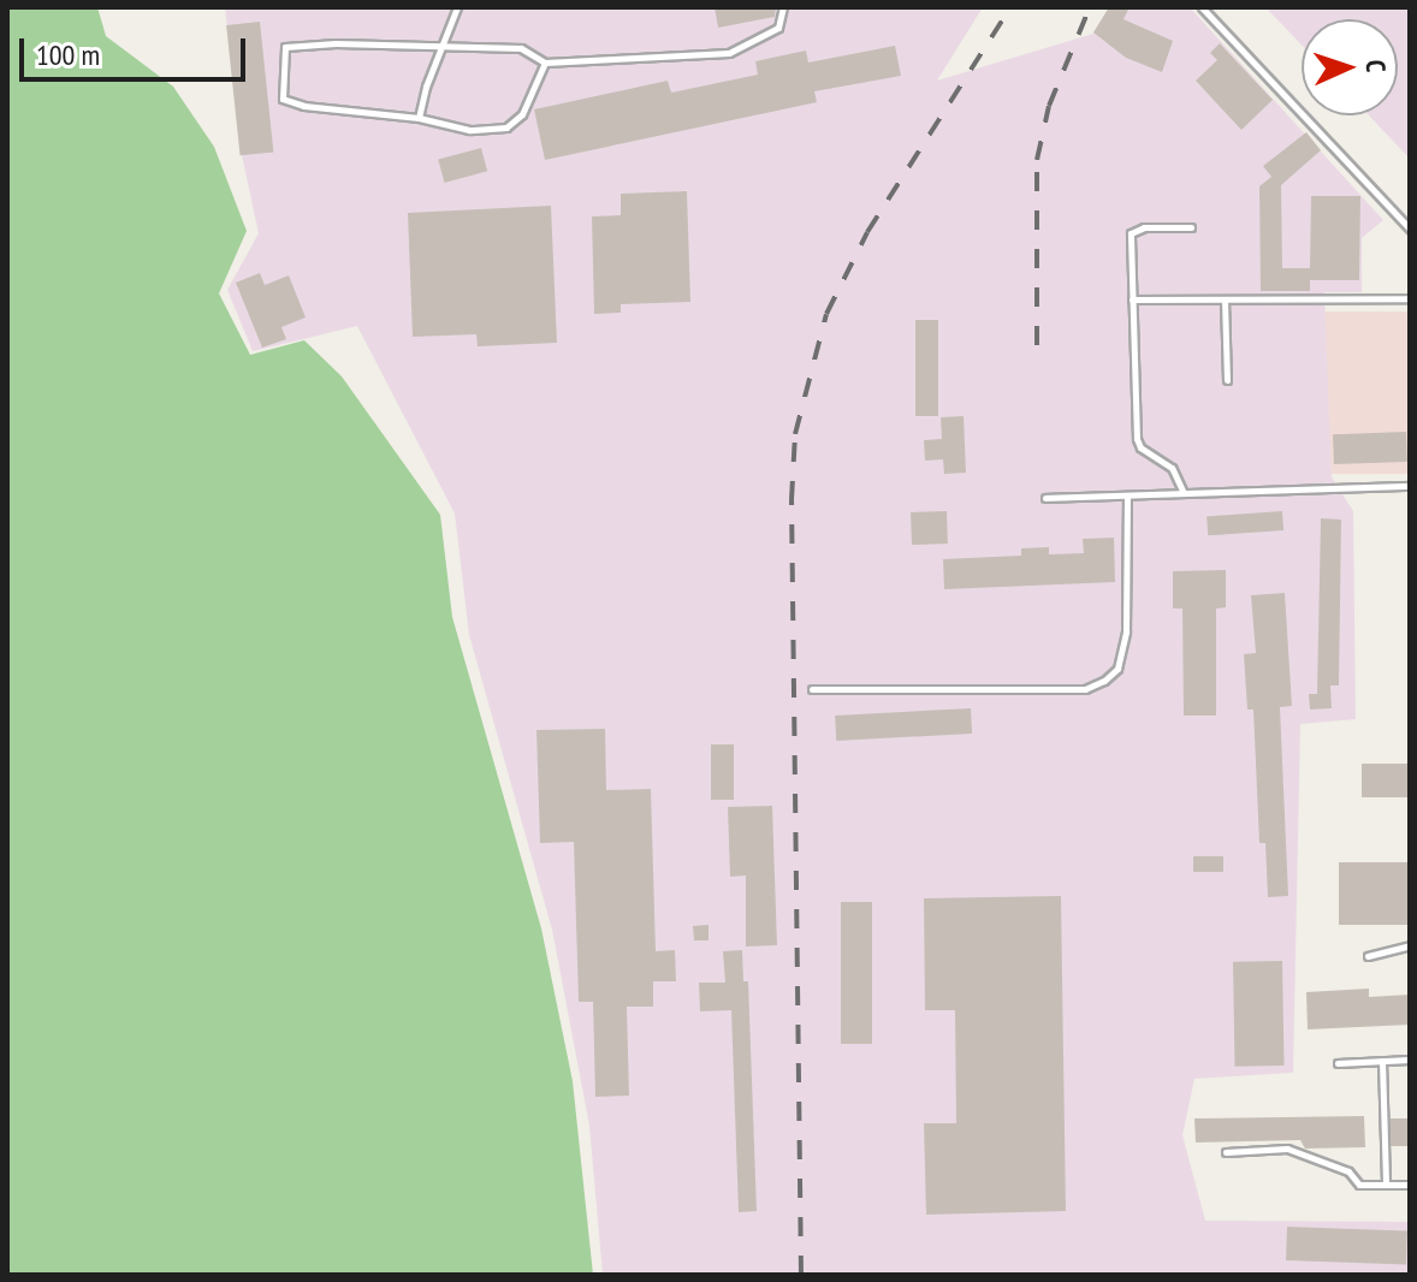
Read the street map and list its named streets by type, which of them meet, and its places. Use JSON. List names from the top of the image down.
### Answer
{
  "scale_bar": "100 m",
  "north": "right"
}
